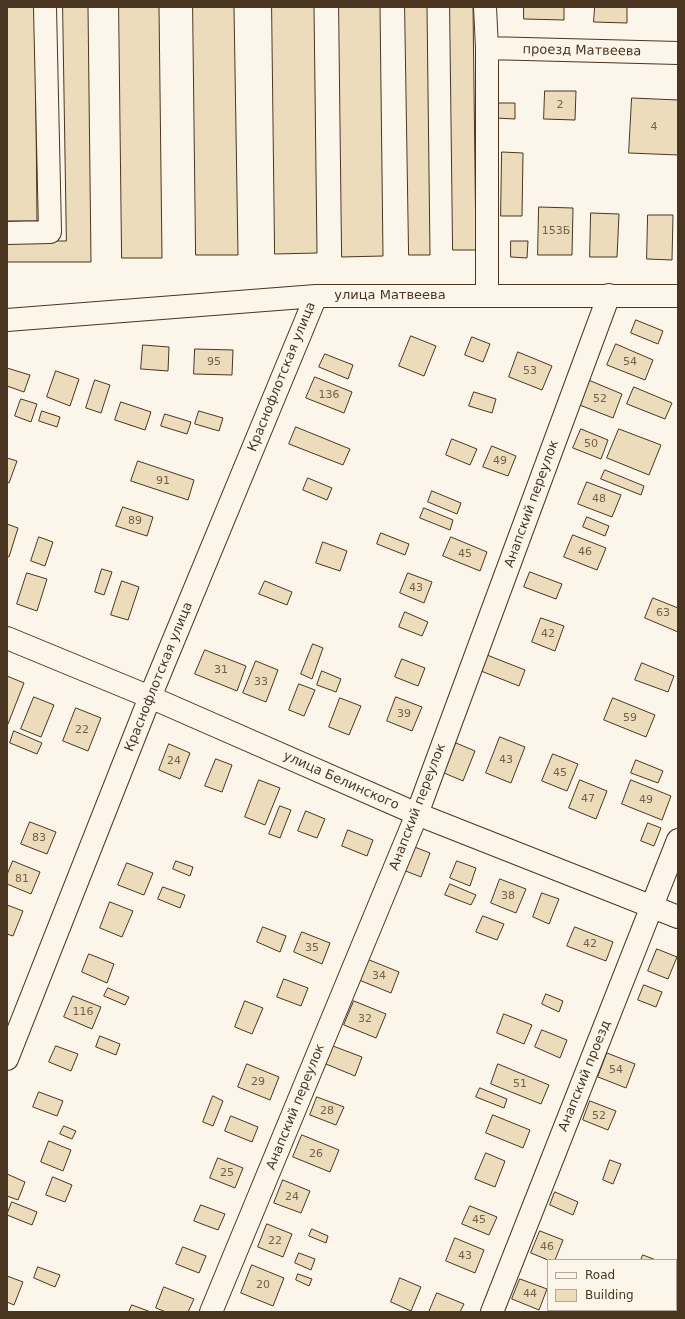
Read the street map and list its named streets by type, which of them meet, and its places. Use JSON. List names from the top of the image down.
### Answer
{
  "streets": {
    "lane": [
      "проезд Матвеева",
      "улица Матвеева",
      "Краснофлотская улица",
      "Анапский переулок",
      "улица Белинского",
      "Анапский проезд"
    ]
  },
  "crossings": [
    ["улица Матвеева", "Краснофлотская улица"],
    ["улица Матвеева", "Анапский переулок"],
    ["Краснофлотская улица", "улица Белинского"],
    ["Анапский переулок", "улица Белинского"],
    ["улица Белинского", "Анапский проезд"]
  ],
  "house_numbers": [
    "2",
    "4",
    "153Б",
    "95",
    "54",
    "53",
    "136",
    "52",
    "50",
    "49",
    "91",
    "48",
    "89",
    "46",
    "45",
    "43",
    "63",
    "42",
    "31",
    "33",
    "39",
    "59",
    "22",
    "43",
    "24",
    "45",
    "47",
    "49",
    "83",
    "81",
    "38",
    "42",
    "35",
    "34",
    "116",
    "32",
    "54",
    "29",
    "51",
    "28",
    "52",
    "26",
    "25",
    "24",
    "45",
    "22",
    "46",
    "43",
    "20",
    "44"
  ],
  "legend": ["Road", "Building"]
}
